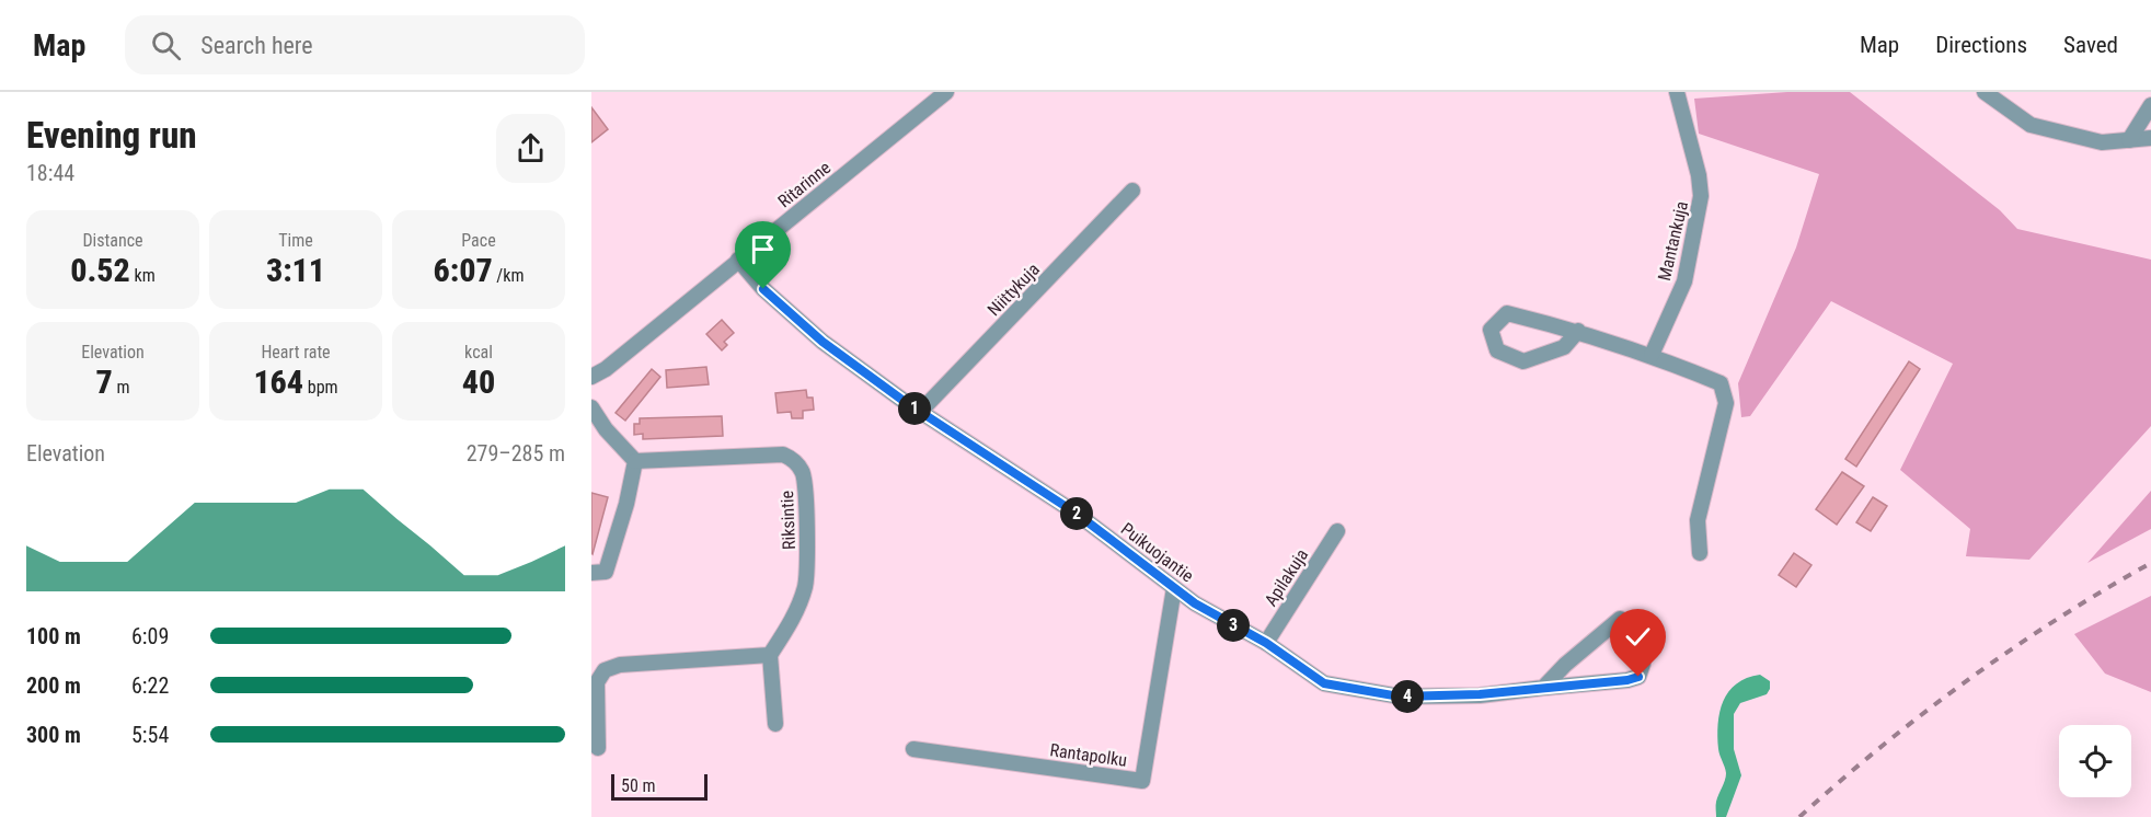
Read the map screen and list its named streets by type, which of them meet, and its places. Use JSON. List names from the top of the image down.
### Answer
{
  "streets": {
    "street": [
      "Ritarinne",
      "Mantankuja",
      "Niittykuja",
      "Riksintie",
      "Puikuojantie",
      "Apilakuja",
      "Rantapolku"
    ]
  },
  "crossings": [
    ["Ritarinne", "Puikuojantie"],
    ["Niittykuja", "Puikuojantie"],
    ["Puikuojantie", "Apilakuja"],
    ["Puikuojantie", "Rantapolku"]
  ],
  "scale_bar": "50 m",
  "page": {
    "header": "Map",
    "search": "Search here",
    "nav": ["Map", "Directions", "Saved"],
    "heading": ["Evening run", "18:44"],
    "stats": [
      ["Distance", "0.52 km"],
      ["Time", "3:11"],
      ["Pace", "6:07 /km"],
      ["Elevation", "7 m"],
      ["Heart rate", "164 bpm"],
      ["kcal", "40"]
    ],
    "pins": [
      "1",
      "2",
      "3",
      "4"
    ],
    "chart": ["Elevation", "279–285 m"],
    "list": [
      {
        "name": "100 m",
        "note": "6:09"
      },
      {
        "name": "200 m",
        "note": "6:22"
      },
      {
        "name": "300 m",
        "note": "5:54"
      }
    ],
    "scale": "50 m"
  }
}
